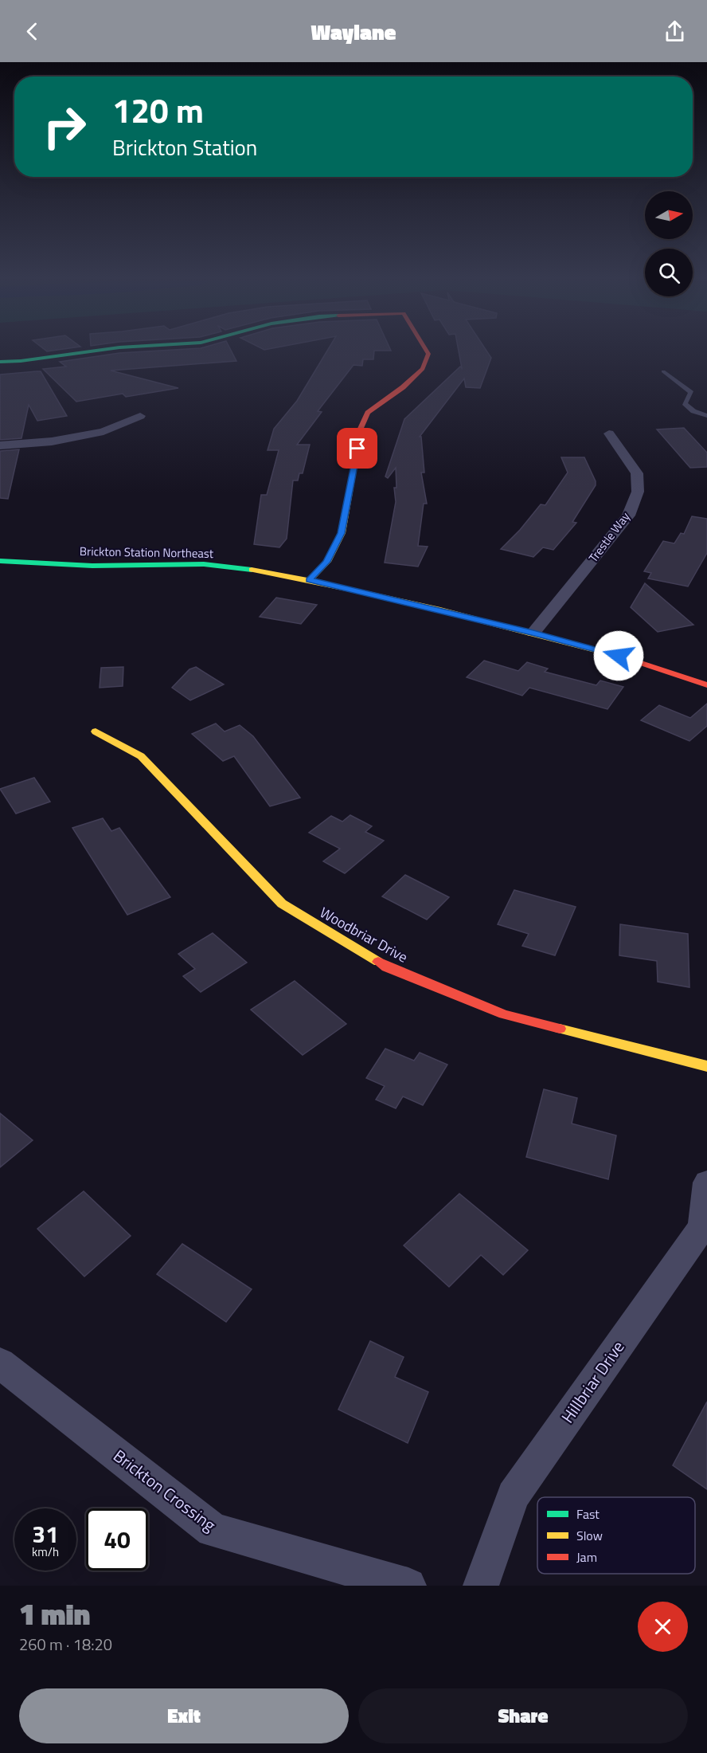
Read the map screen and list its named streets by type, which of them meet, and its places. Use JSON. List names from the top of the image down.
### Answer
{
  "streets": {
    "street": [
      "Trestle Way",
      "Brickton Station Northeast",
      "Woodbriar Drive",
      "Hillbriar Drive",
      "Brickton Crossing"
    ]
  },
  "crossings": [
    ["Trestle Way", "Brickton Station Northeast"]
  ],
  "legend": ["Fast", "Slow", "Jam"],
  "north": "right",
  "page": {
    "header": "Waylane",
    "turn": ["120 m", "Brickton Station"],
    "speed": "31 km/h",
    "limit": "40",
    "heading": ["1 min", "260 m · 18:20"],
    "buttons": ["Exit", "Share"]
  }
}
